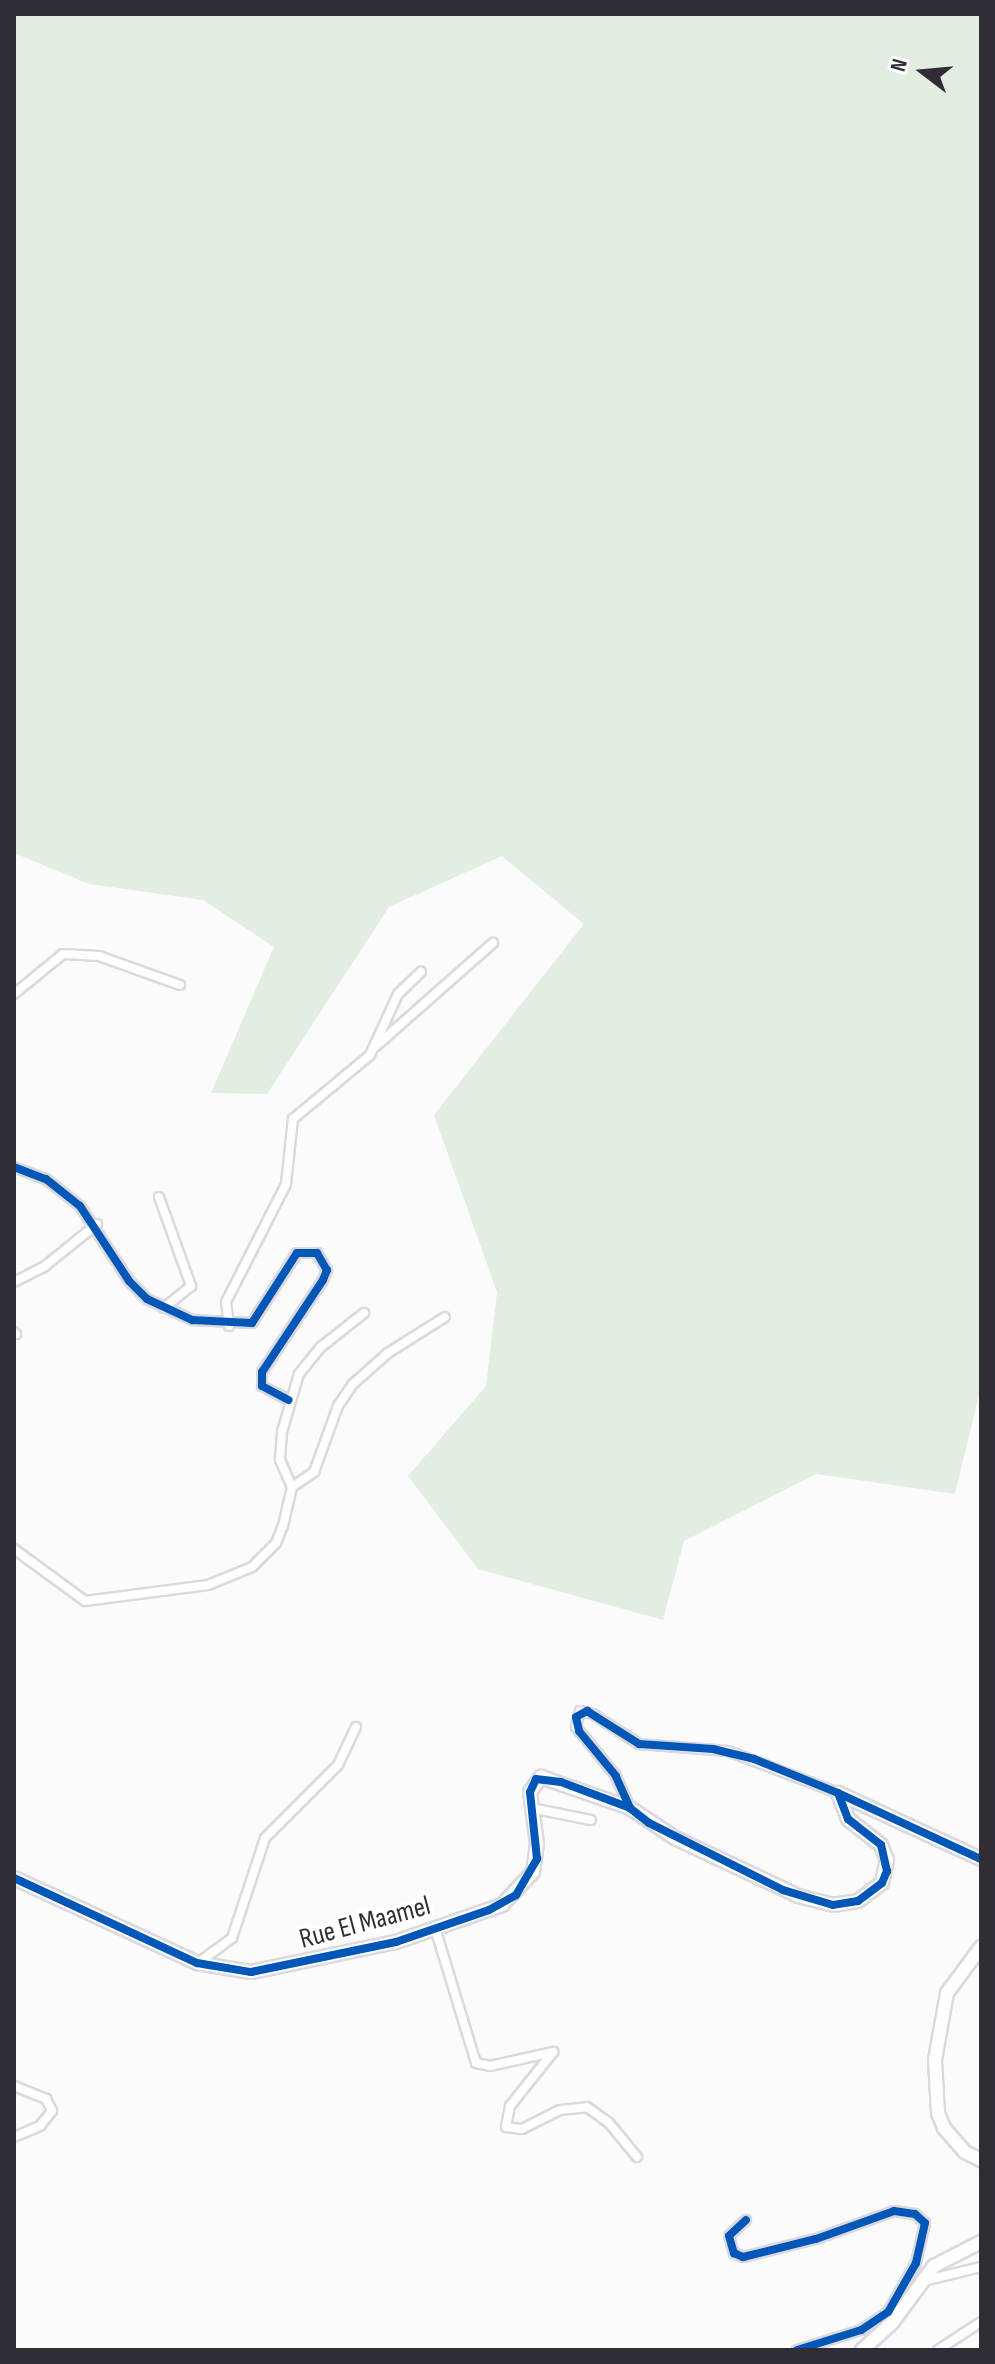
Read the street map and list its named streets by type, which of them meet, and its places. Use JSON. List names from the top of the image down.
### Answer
{
  "streets": {
    "street": ["Rue El Maamel"]
  },
  "north": "left"
}
